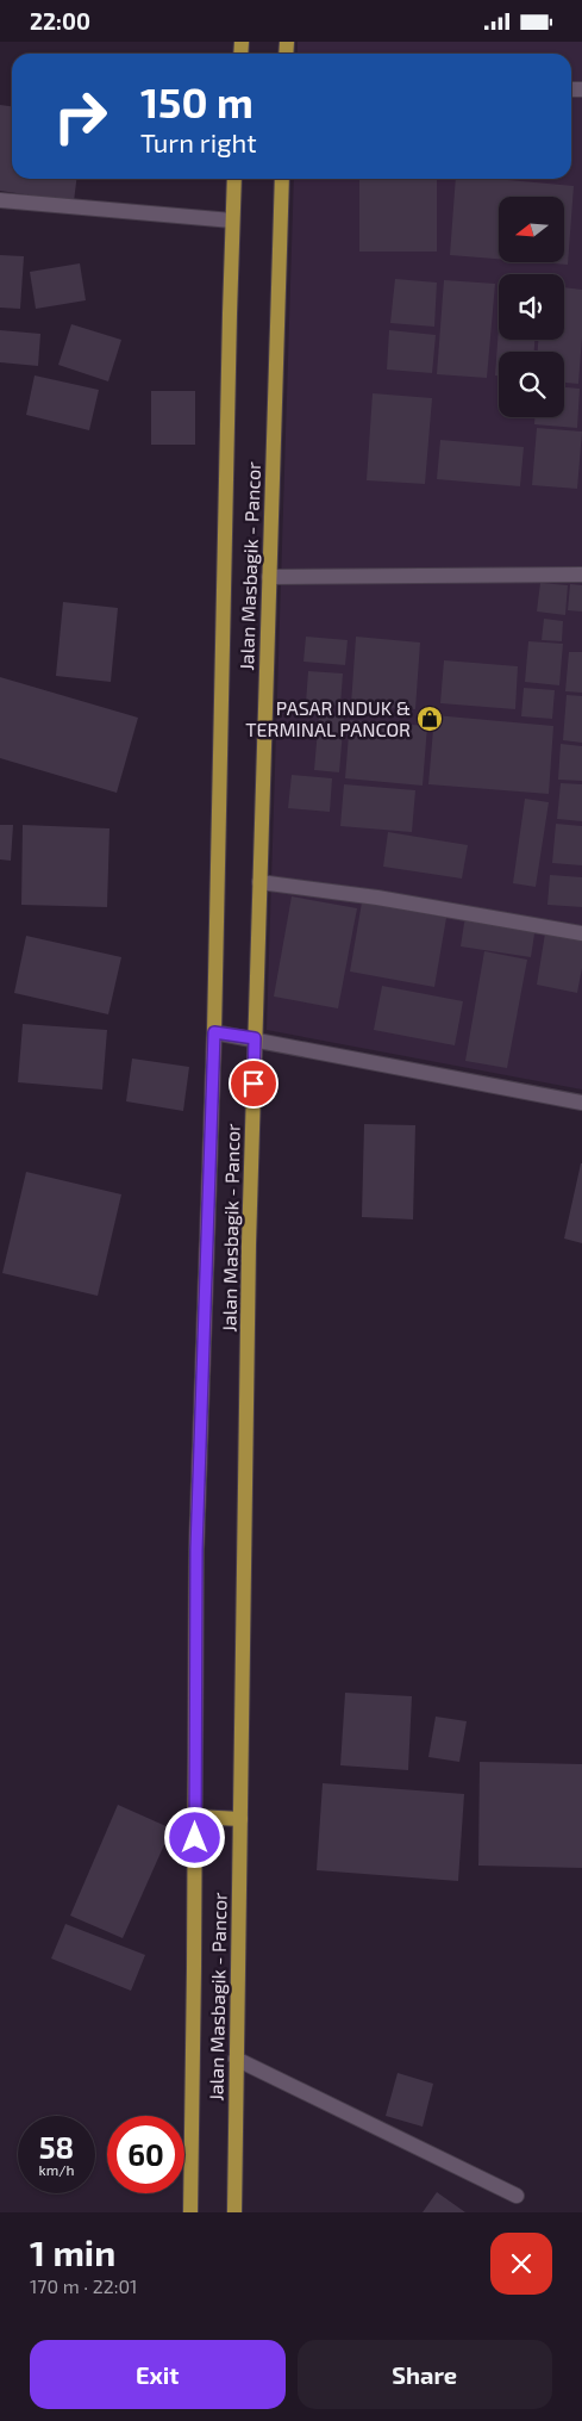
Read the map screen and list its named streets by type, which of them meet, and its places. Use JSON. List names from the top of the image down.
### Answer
{
  "streets": {
    "main road": ["Jalan Masbagik - Pancor"]
  },
  "places": {
    "shop": ["PASAR INDUK & TERMINAL PANCOR"]
  },
  "north": "left",
  "page": {
    "status": "22:00",
    "turn": ["150 m", "Turn right"],
    "speed": "58 km/h",
    "limit": "60",
    "heading": ["1 min", "170 m · 22:01"],
    "buttons": ["Exit", "Share"]
  }
}
